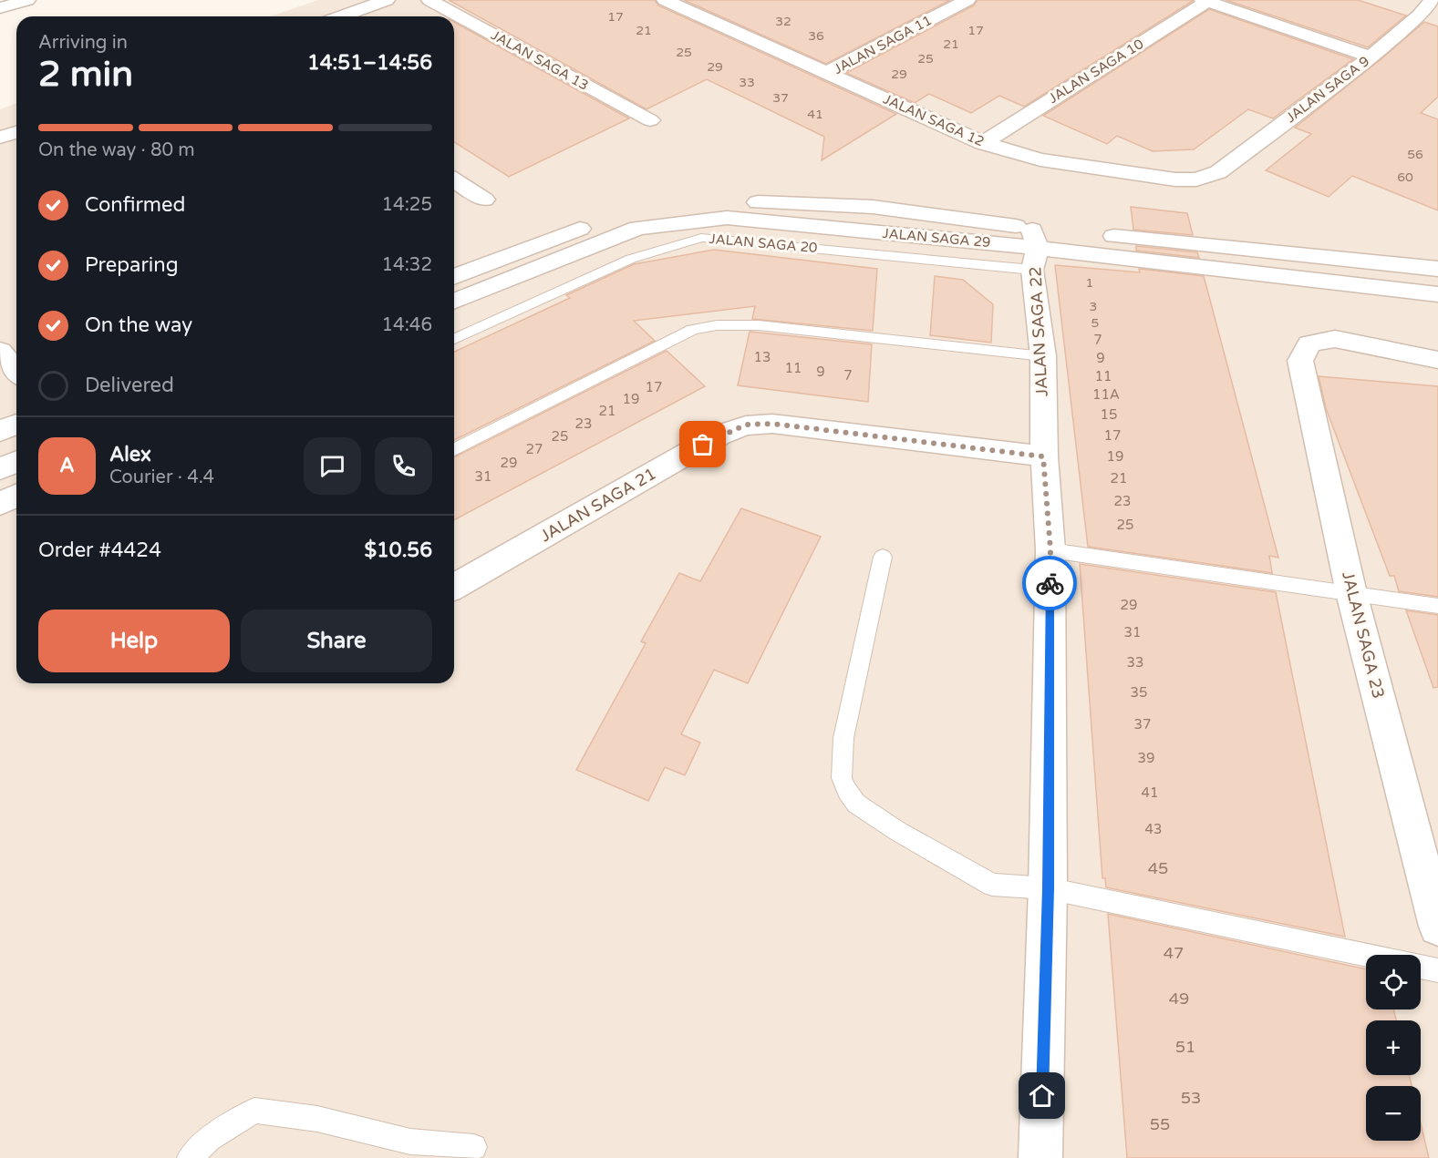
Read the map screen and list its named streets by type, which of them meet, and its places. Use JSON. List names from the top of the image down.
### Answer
{
  "streets": {
    "street": [
      "JALAN SAGA 11",
      "JALAN SAGA 13",
      "JALAN SAGA 10",
      "JALAN SAGA 9",
      "JALAN SAGA 12",
      "JALAN SAGA 29",
      "JALAN SAGA 22",
      "JALAN SAGA 21",
      "JALAN SAGA 23"
    ],
    "lane": ["JALAN SAGA 20"]
  },
  "crossings": [
    ["JALAN SAGA 11", "JALAN SAGA 12"],
    ["JALAN SAGA 10", "JALAN SAGA 12"],
    ["JALAN SAGA 9", "JALAN SAGA 12"],
    ["JALAN SAGA 29", "JALAN SAGA 20"],
    ["JALAN SAGA 29", "JALAN SAGA 22"],
    ["JALAN SAGA 20", "JALAN SAGA 22"],
    ["JALAN SAGA 22", "JALAN SAGA 21"]
  ],
  "house_numbers": [
    "17",
    "32",
    "21",
    "17",
    "36",
    "21",
    "25",
    "25",
    "29",
    "29",
    "33",
    "37",
    "41",
    "56",
    "60",
    "1",
    "3",
    "5",
    "7",
    "13",
    "9",
    "11",
    "9",
    "7",
    "11",
    "17",
    "11A",
    "19",
    "21",
    "15",
    "23",
    "17",
    "25",
    "27",
    "19",
    "29",
    "31",
    "21",
    "23",
    "25",
    "29",
    "31",
    "33",
    "35",
    "37",
    "39",
    "41",
    "43",
    "45",
    "47",
    "49",
    "51",
    "53",
    "55"
  ],
  "page": {
    "heading": ["2 min", "Arriving in", "14:51–14:56"],
    "panel": [
      "Alex",
      "Courier · 4.4",
      "Order #4424",
      "$10.56"
    ],
    "bar": "On the way · 80 m",
    "list": [
      ["Confirmed", "14:25"],
      ["Preparing", "14:32"],
      ["On the way", "14:46"],
      "Delivered"
    ],
    "round": "A",
    "buttons": ["Help", "Share"],
    "map_buttons": ["+", "−"]
  }
}
